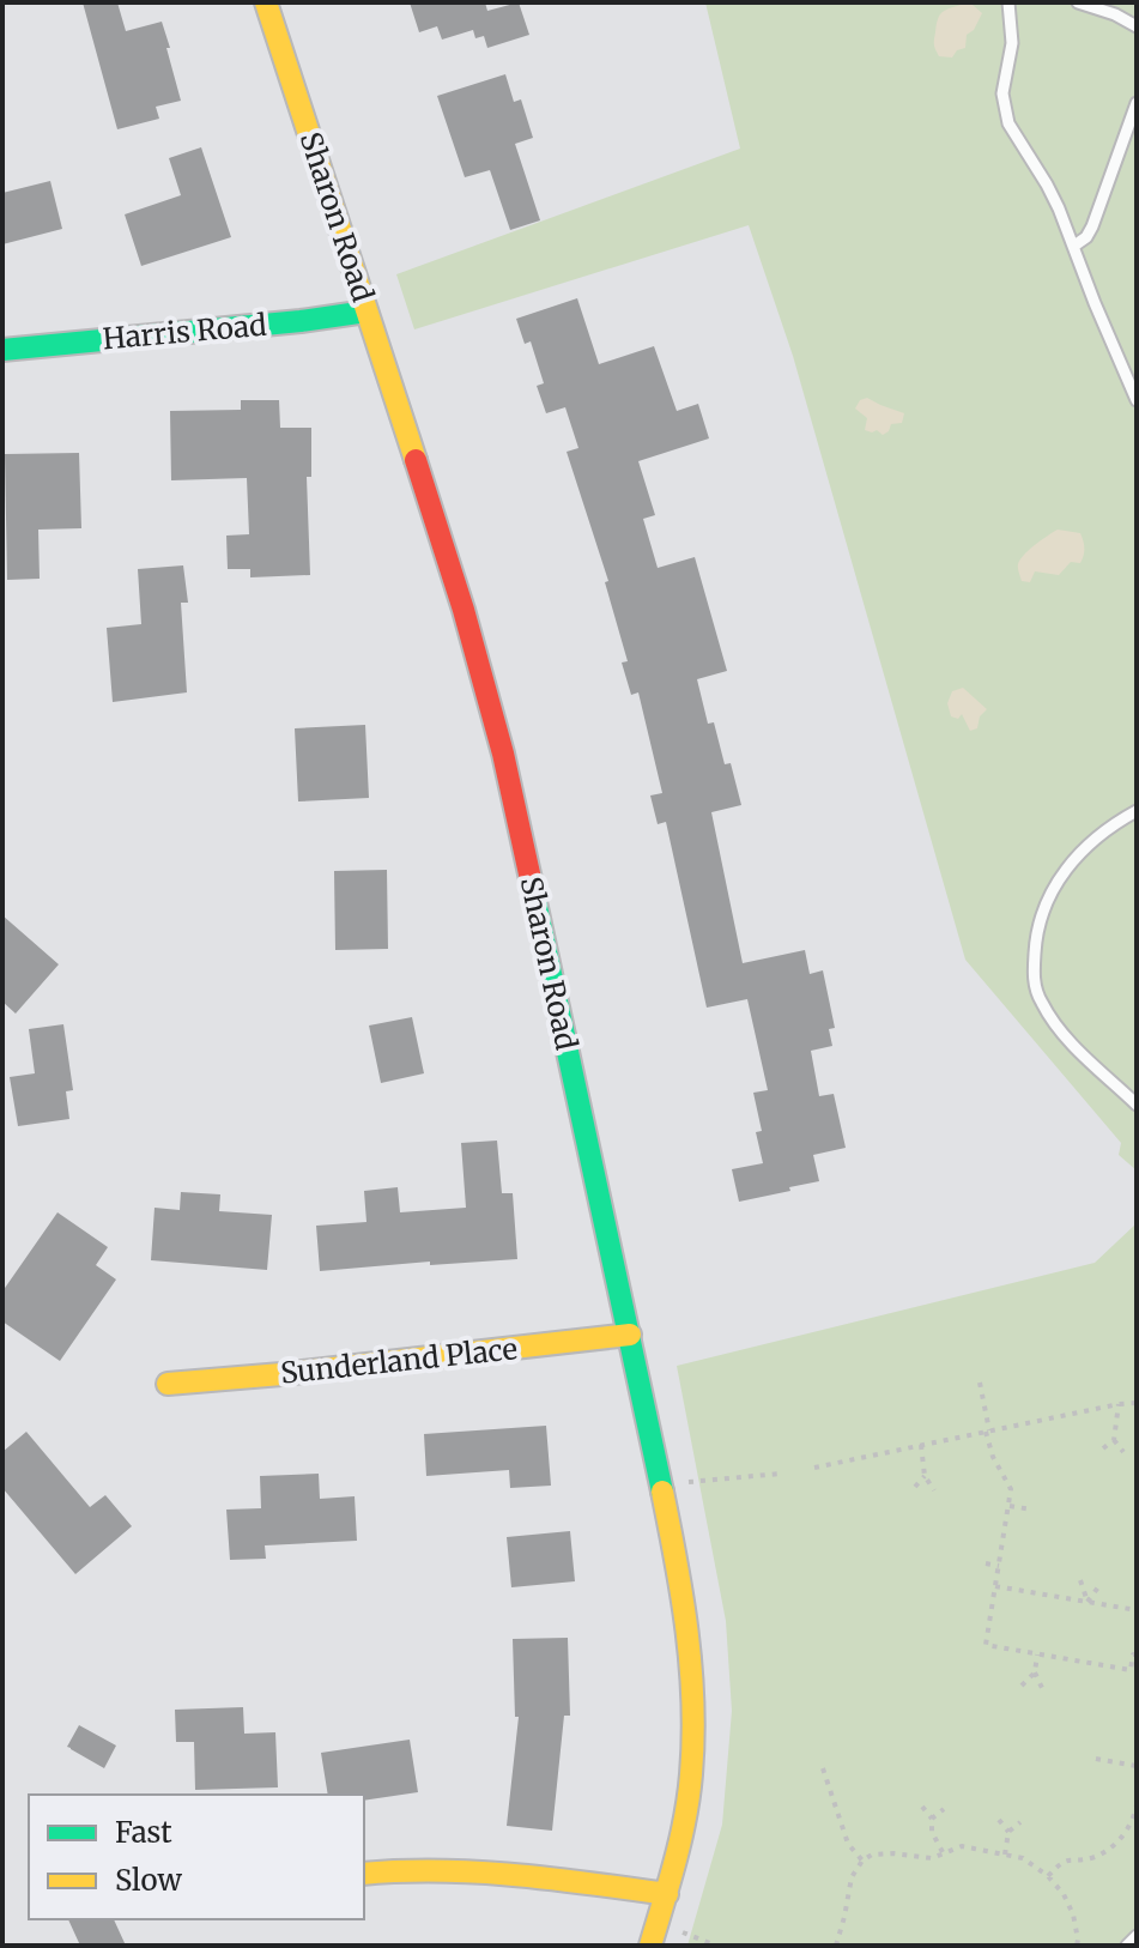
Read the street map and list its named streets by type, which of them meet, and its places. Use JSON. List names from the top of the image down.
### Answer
{
  "streets": {
    "street": ["Sharon Road", "Harris Road", "Sunderland Place"]
  },
  "crossings": [
    ["Sharon Road", "Harris Road"],
    ["Sharon Road", "Sunderland Place"]
  ],
  "legend": ["Fast", "Slow"]
}
